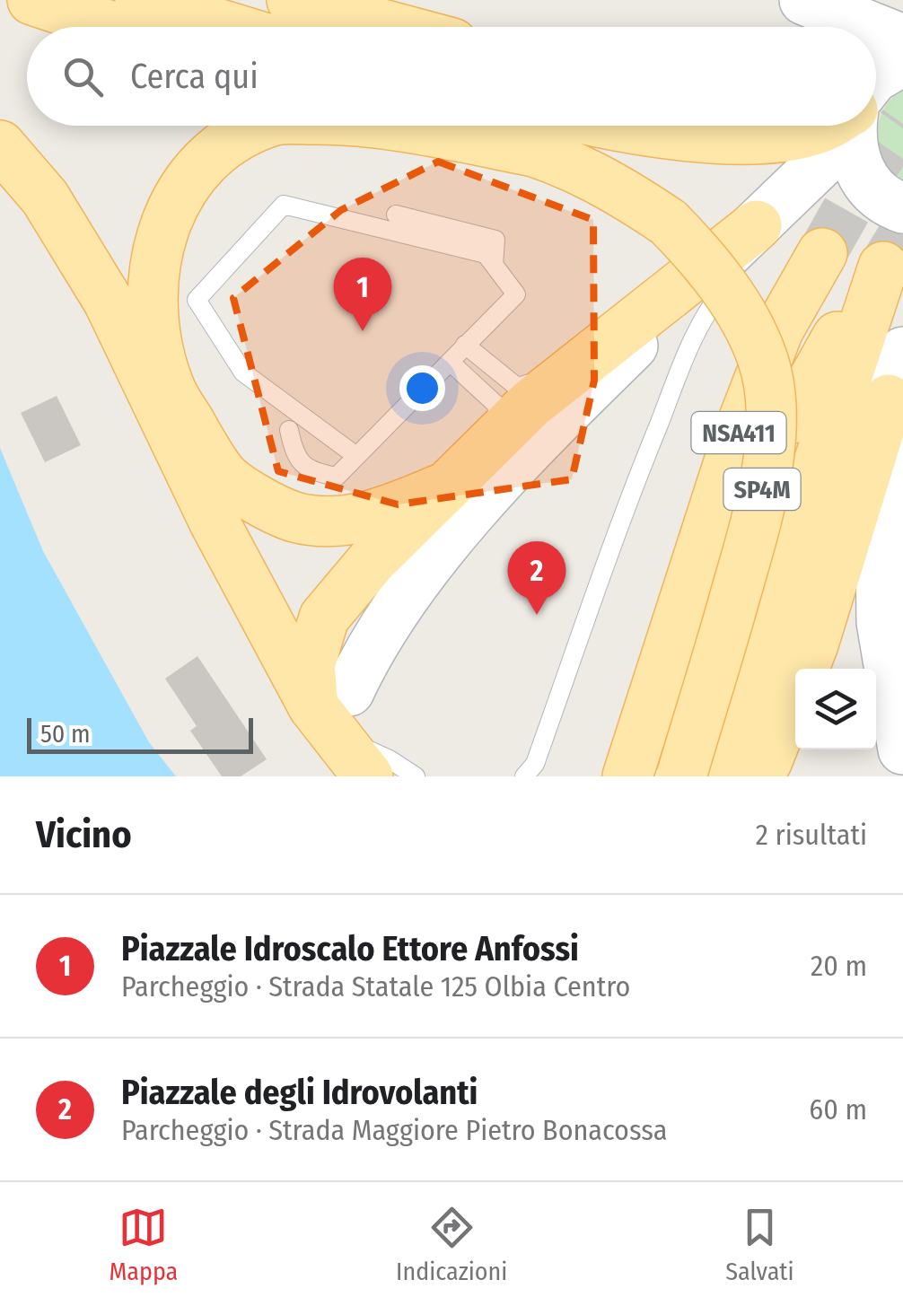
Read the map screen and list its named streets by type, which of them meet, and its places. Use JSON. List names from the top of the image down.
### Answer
{
  "streets": {
    "main road": ["NSA411", "SP4M"]
  },
  "scale_bar": "50 m",
  "page": {
    "search": "Cerca qui",
    "pins": ["1", "2"],
    "scale": "50 m",
    "heading": ["Vicino", "2 risultati"],
    "list": [
      {
        "mark": "1",
        "name": "Piazzale Idroscalo Ettore Anfossi",
        "note": "Parcheggio · Strada Statale 125 Olbia Centro",
        "value": "20 m"
      },
      {
        "mark": "2",
        "name": "Piazzale degli Idrovolanti",
        "note": "Parcheggio · Strada Maggiore Pietro Bonacossa",
        "value": "60 m"
      }
    ],
    "nav": ["Mappa", "Indicazioni", "Salvati"]
  }
}
